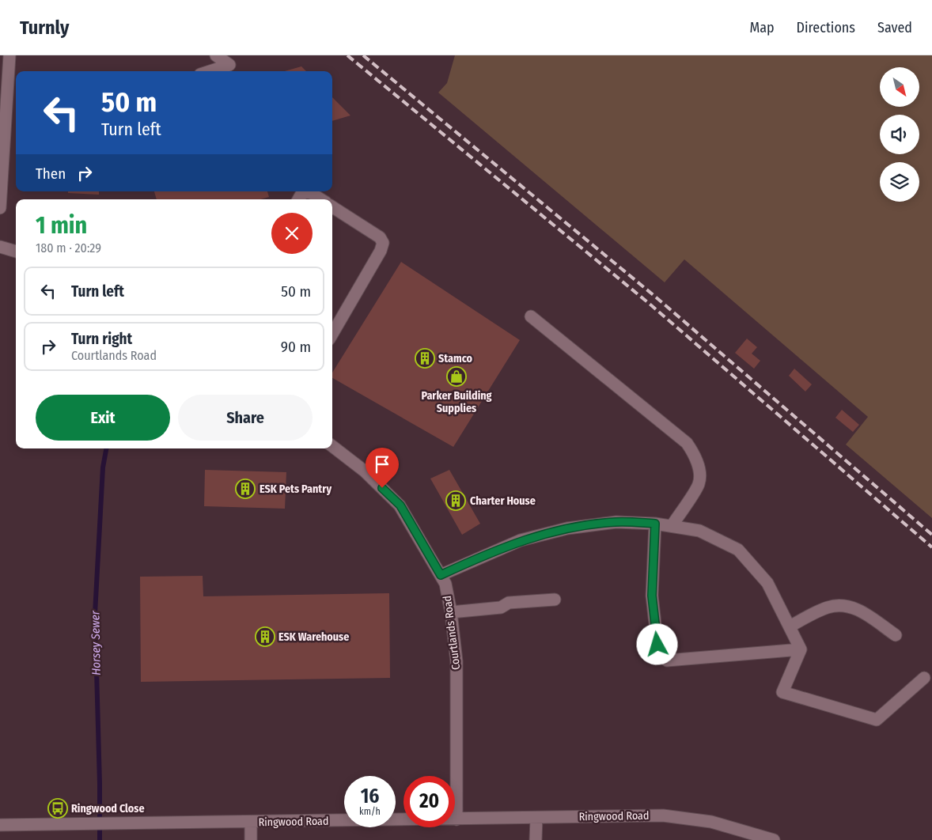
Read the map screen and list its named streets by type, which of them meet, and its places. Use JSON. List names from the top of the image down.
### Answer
{
  "streets": {
    "street": ["Courtlands Road", "Ringwood Road"]
  },
  "crossings": [
    ["Courtlands Road", "Ringwood Road"]
  ],
  "water": ["Horsey Sewer"],
  "places": {
    "building": [
      "Stamco",
      "ESK Pets Pantry",
      "Charter House",
      "ESK Warehouse"
    ],
    "shop": ["Parker Building Supplies"],
    "bus stop": ["Ringwood Close"]
  },
  "north": "bottom right",
  "page": {
    "header": "Turnly",
    "nav": ["Map", "Directions", "Saved"],
    "turn": ["50 m", "Turn left"],
    "then": "Then",
    "heading": ["1 min", "180 m · 20:29"],
    "list": [
      {
        "name": "Turn left",
        "value": "50 m"
      },
      {
        "name": "Turn right",
        "note": "Courtlands Road",
        "value": "90 m"
      }
    ],
    "buttons": ["Exit", "Share"],
    "speed": "16 km/h",
    "limit": "20"
  }
}
